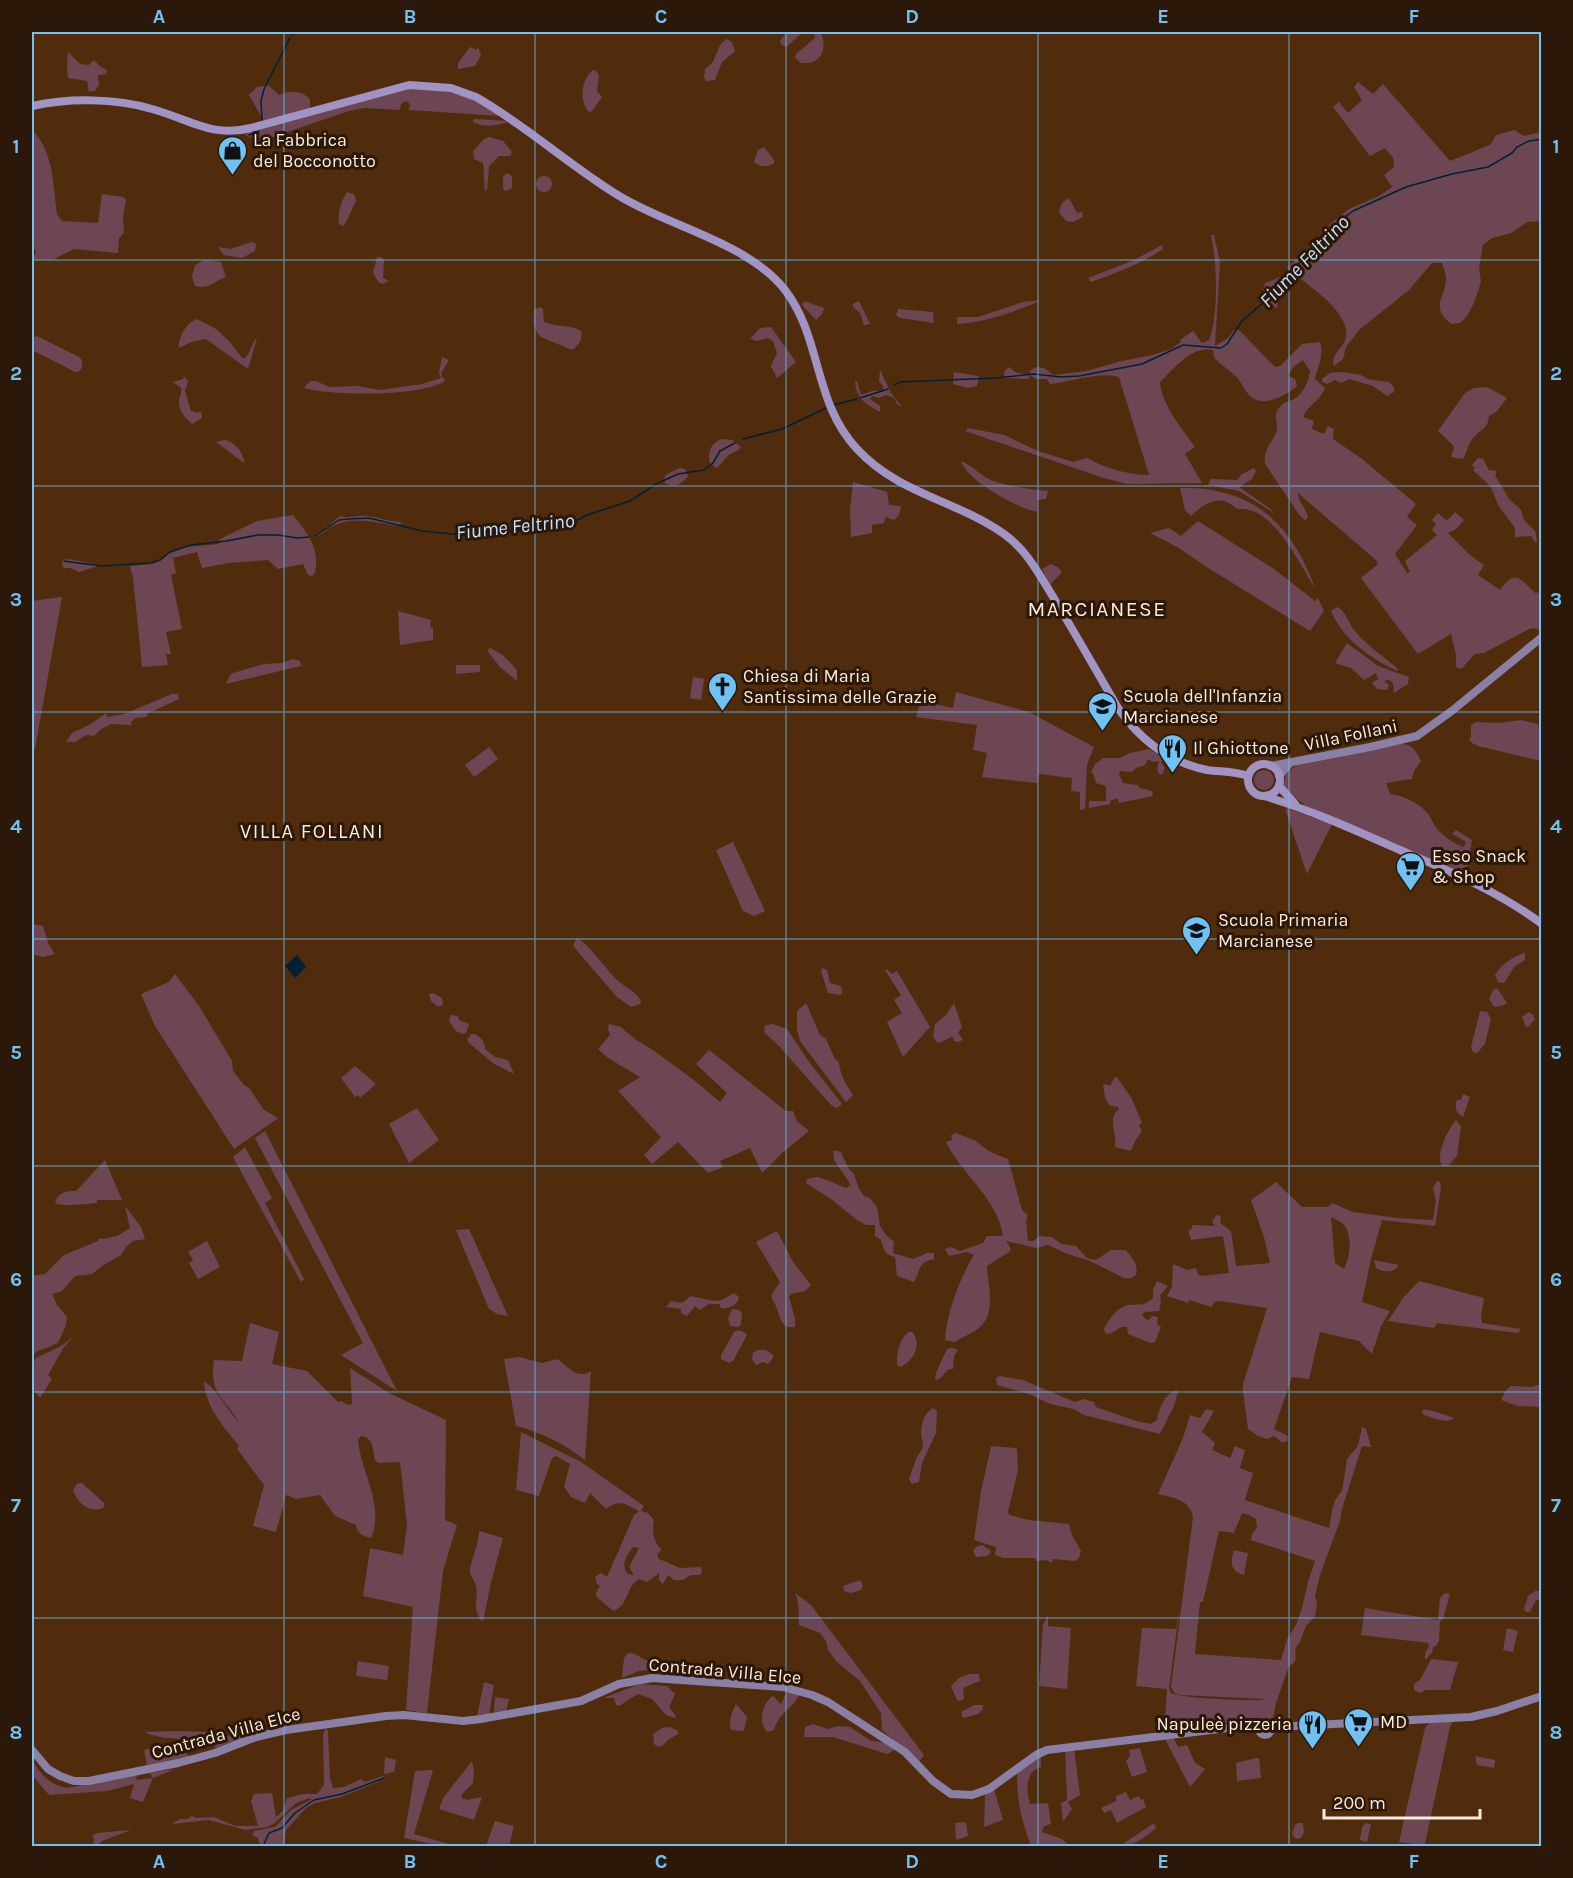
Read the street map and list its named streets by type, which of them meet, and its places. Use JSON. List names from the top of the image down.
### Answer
{
  "streets": {
    "main road": ["Villa Follani", "Contrada Villa Elce"]
  },
  "districts": ["MARCIANESE", "VILLA FOLLANI"],
  "water": ["Fiume Feltrino"],
  "places": {
    "shop": ["La Fabbrica del Bocconotto"],
    "church": ["Chiesa di Maria Santissima delle Grazie"],
    "school or university": ["Scuola dell'Infanzia Marcianese", "Scuola Primaria Marcianese"],
    "restaurant": ["Il Ghiottone", "Napuleè pizzeria"],
    "supermarket": ["Esso Snack & Shop", "MD"]
  },
  "scale_bar": "200 m",
  "grid": {
    "columns": [
      "A",
      "B",
      "C",
      "D",
      "E",
      "F"
    ],
    "rows": [
      "1",
      "2",
      "3",
      "4",
      "5",
      "6",
      "7",
      "8"
    ]
  }
}
